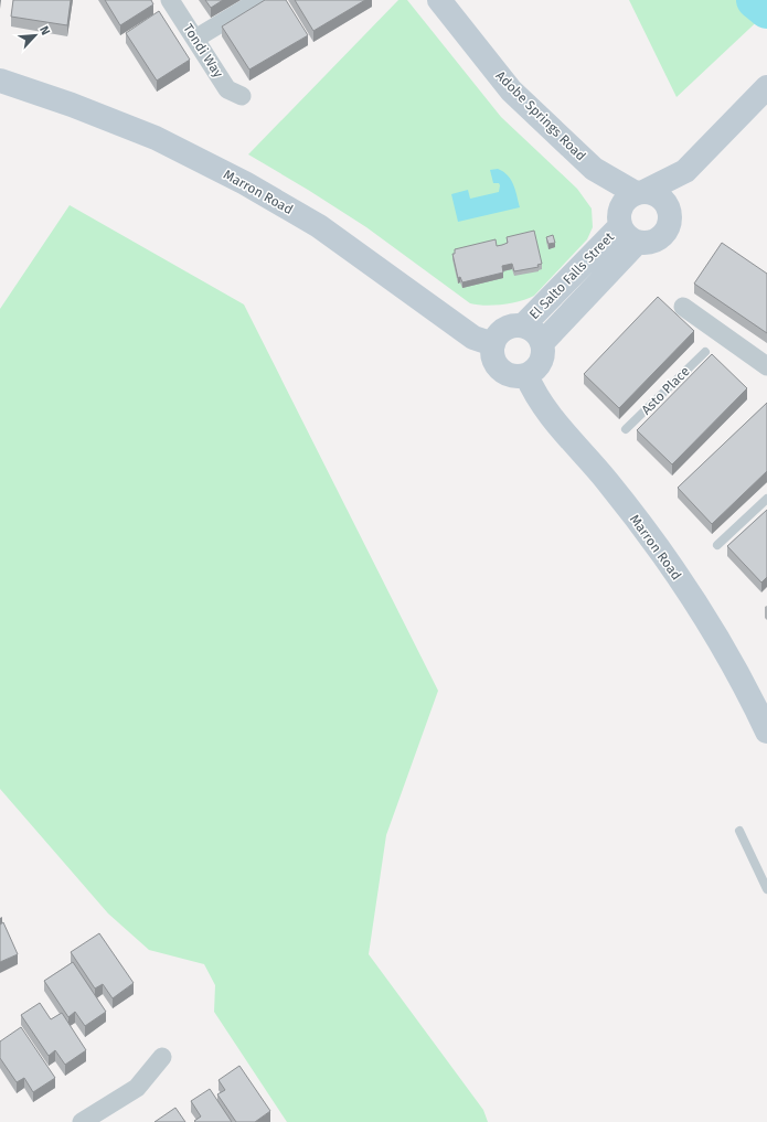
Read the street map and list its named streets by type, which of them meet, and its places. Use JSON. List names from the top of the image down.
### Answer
{
  "streets": {
    "street": [
      "Tondi Way",
      "Adobe Springs Road",
      "Marron Road",
      "El Salto Falls Street"
    ],
    "lane": ["Asto Place"]
  },
  "crossings": [
    ["Adobe Springs Road", "El Salto Falls Street"],
    ["Marron Road", "El Salto Falls Street"]
  ],
  "north": "top right"
}
